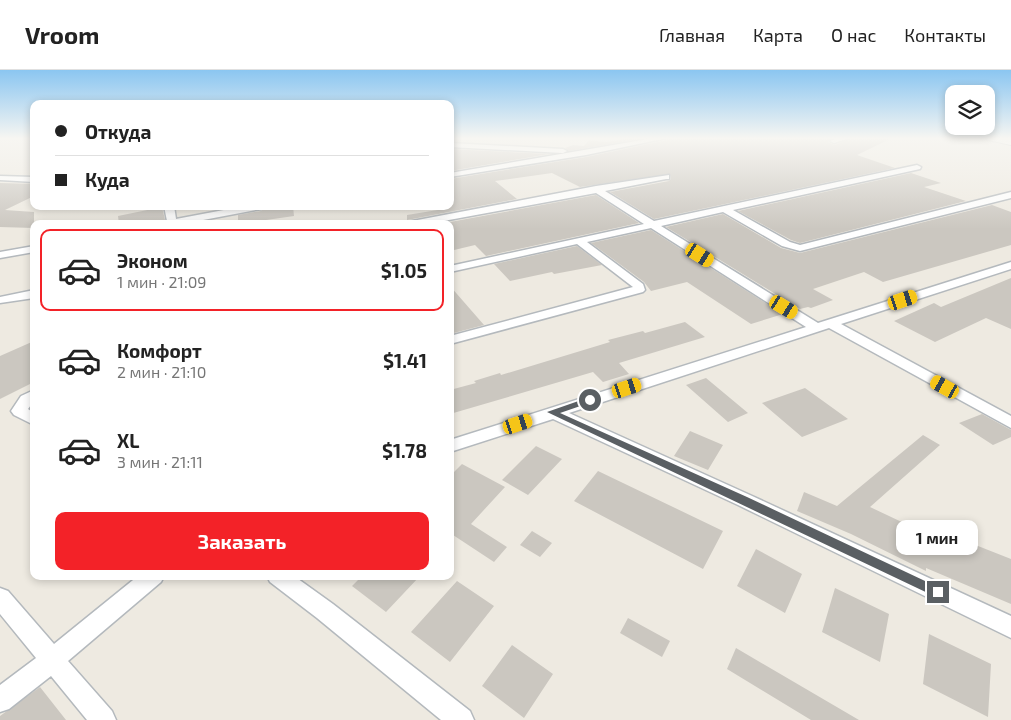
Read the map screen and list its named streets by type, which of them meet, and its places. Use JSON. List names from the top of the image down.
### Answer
{
  "page": {
    "header": "Vroom",
    "nav": [
      "Главная",
      "Карта",
      "О нас",
      "Контакты"
    ],
    "banner": ["Откуда", "Куда"],
    "list": [
      {
        "name": "Эконом",
        "note": "1 мин · 21:09",
        "value": "$1.05"
      },
      {
        "name": "Комфорт",
        "note": "2 мин · 21:10",
        "value": "$1.41"
      },
      {
        "name": "XL",
        "note": "3 мин · 21:11",
        "value": "$1.78"
      }
    ],
    "buttons": "Заказать",
    "bubble": "1 мин"
  }
}
